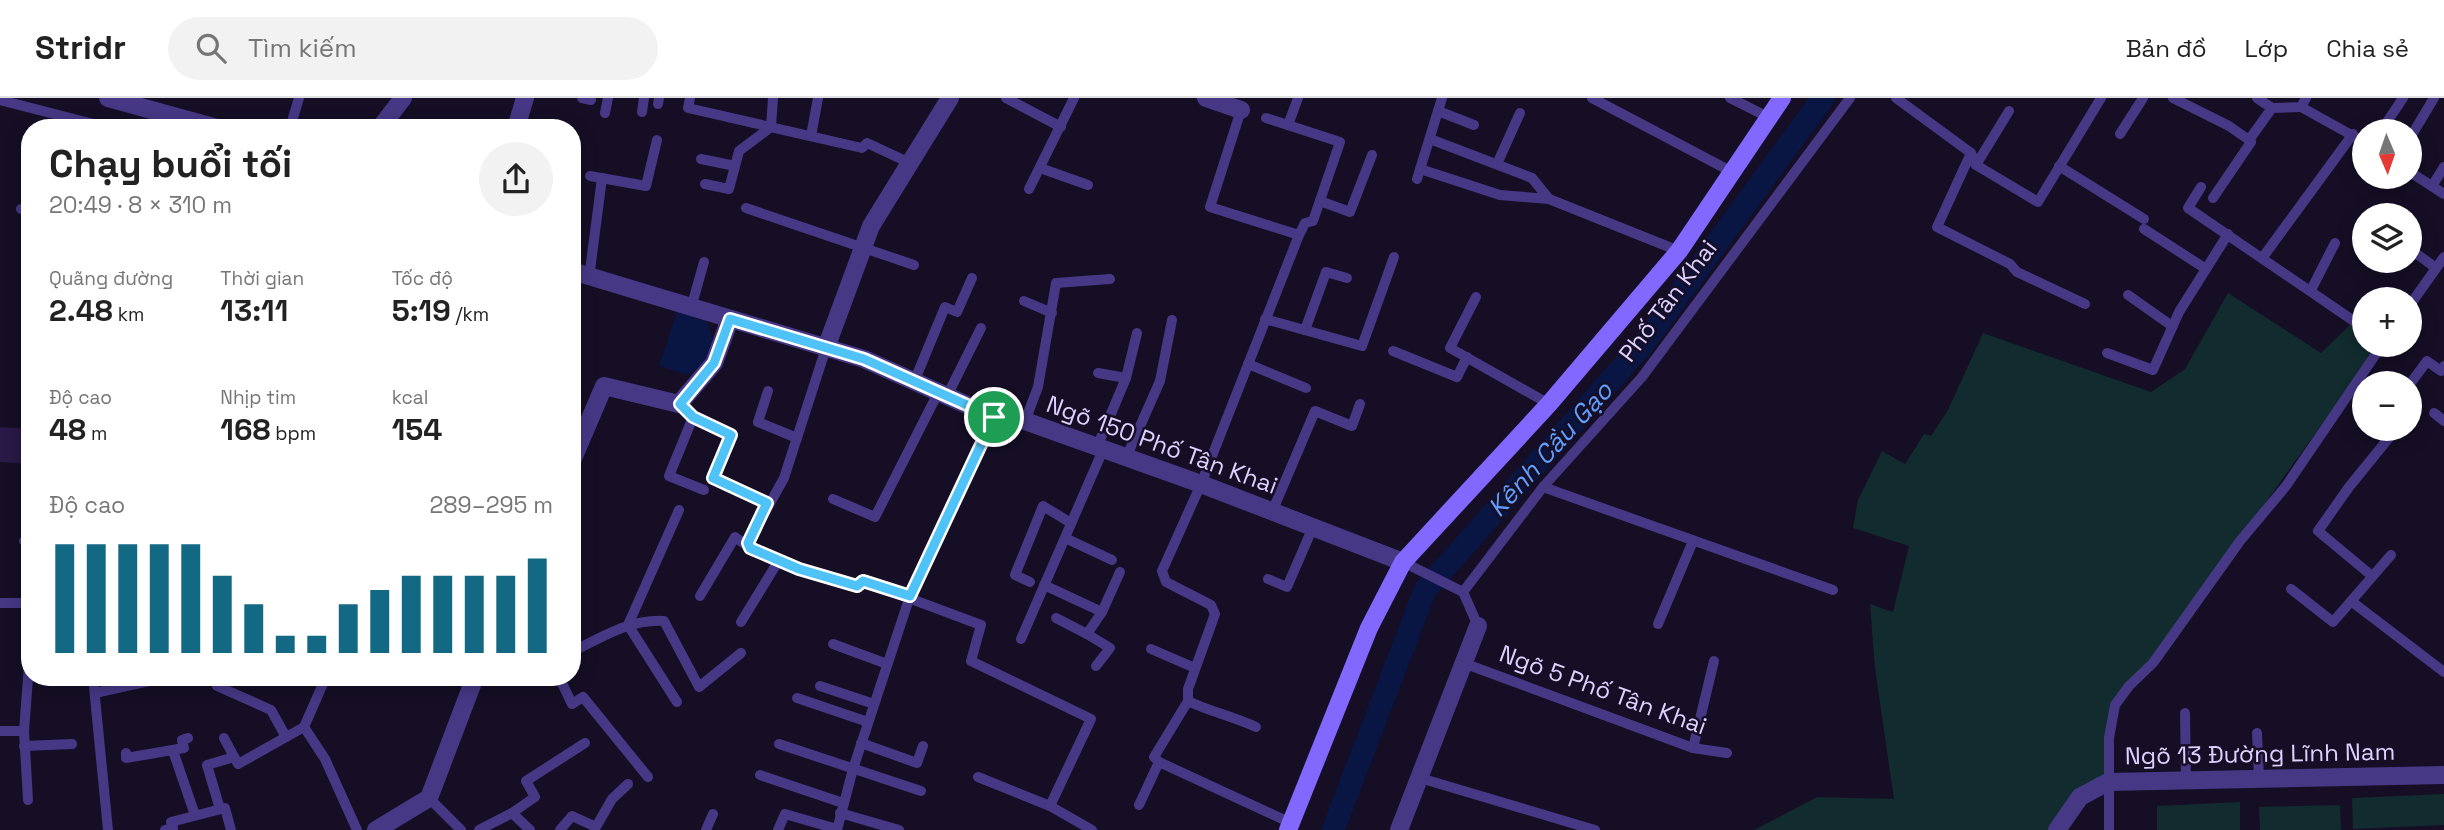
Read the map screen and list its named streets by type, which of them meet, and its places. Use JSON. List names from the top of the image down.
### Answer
{
  "streets": {
    "street": ["Phố Tân Khai", "Ngõ 150 Phố Tân Khai", "Ngõ 13 Đường Lĩnh Nam"],
    "lane": ["Ngõ 5 Phố Tân Khai"]
  },
  "crossings": [
    ["Phố Tân Khai", "Ngõ 150 Phố Tân Khai"]
  ],
  "water": ["Kênh Cầu Gạo"],
  "north": "bottom",
  "page": {
    "header": "Stridr",
    "search": "Tìm kiếm",
    "nav": ["Bản đồ", "Lớp", "Chia sẻ"],
    "map_buttons": ["+", "−"],
    "heading": ["Chạy buổi tối", "20:49 · 8 × 310 m"],
    "stats": [
      ["Quãng đường", "2.48 km"],
      ["Thời gian", "13:11"],
      ["Tốc độ", "5:19 /km"],
      ["Độ cao", "48 m"],
      ["Nhịp tim", "168 bpm"],
      ["kcal", "154"]
    ],
    "chart": ["Độ cao", "289–295 m"]
  }
}
